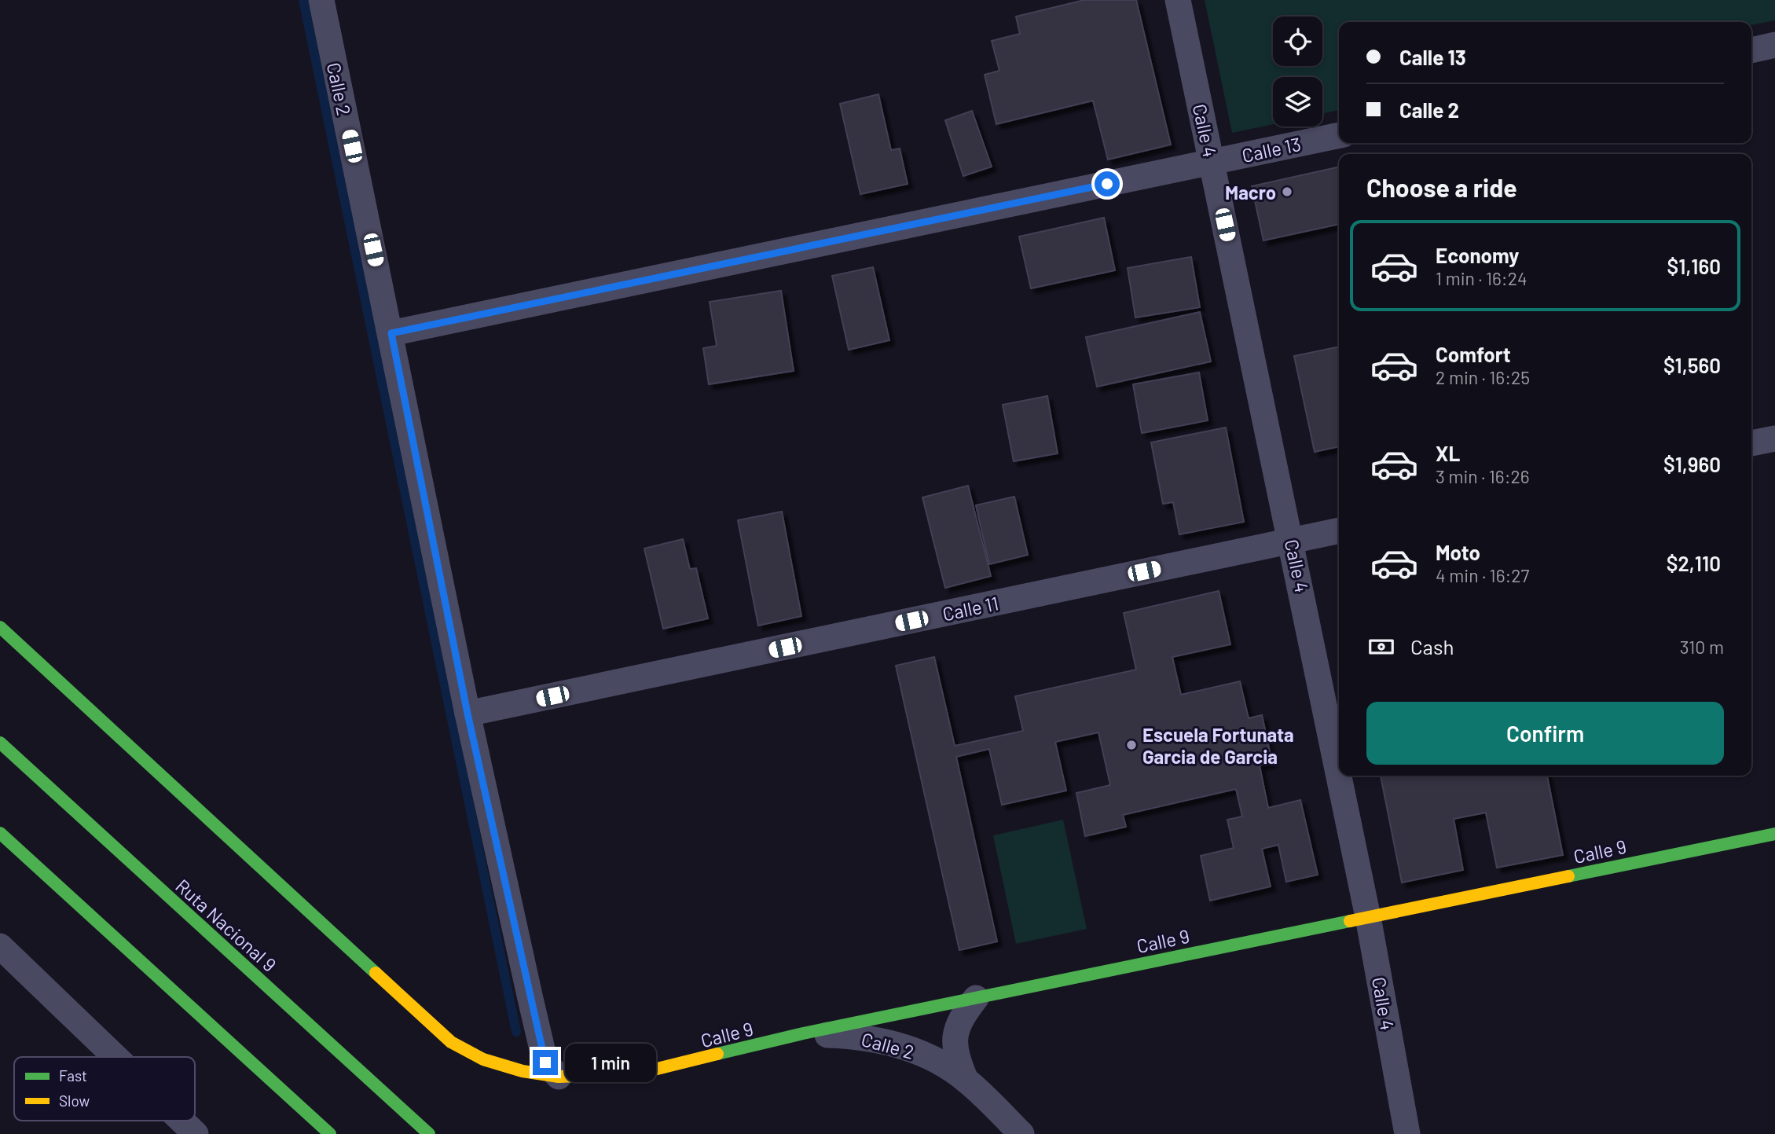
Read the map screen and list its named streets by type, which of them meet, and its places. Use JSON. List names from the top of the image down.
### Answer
{
  "streets": {
    "main road": ["Calle 9", "Ruta Nacional 9"],
    "street": [
      "Calle 2",
      "Calle 4",
      "Calle 13",
      "Calle 11"
    ]
  },
  "crossings": [
    ["Calle 2", "Calle 13"],
    ["Calle 2", "Calle 11"],
    ["Calle 2", "Calle 9"],
    ["Calle 4", "Calle 13"],
    ["Calle 4", "Calle 11"],
    ["Calle 4", "Calle 9"]
  ],
  "places": ["Macro", "Escuela Fortunata Garcia de Garcia"],
  "legend": ["Fast", "Slow"],
  "page": {
    "banner": ["Calle 13", "Calle 2"],
    "heading": "Choose a ride",
    "list": [
      {
        "name": "Economy",
        "note": "1 min · 16:24",
        "value": "$1,160"
      },
      {
        "name": "Comfort",
        "note": "2 min · 16:25",
        "value": "$1,560"
      },
      {
        "name": "XL",
        "note": "3 min · 16:26",
        "value": "$1,960"
      },
      {
        "name": "Moto",
        "note": "4 min · 16:27",
        "value": "$2,110"
      }
    ],
    "pay": ["Cash", "310 m"],
    "buttons": "Confirm",
    "bubble": "1 min"
  }
}
